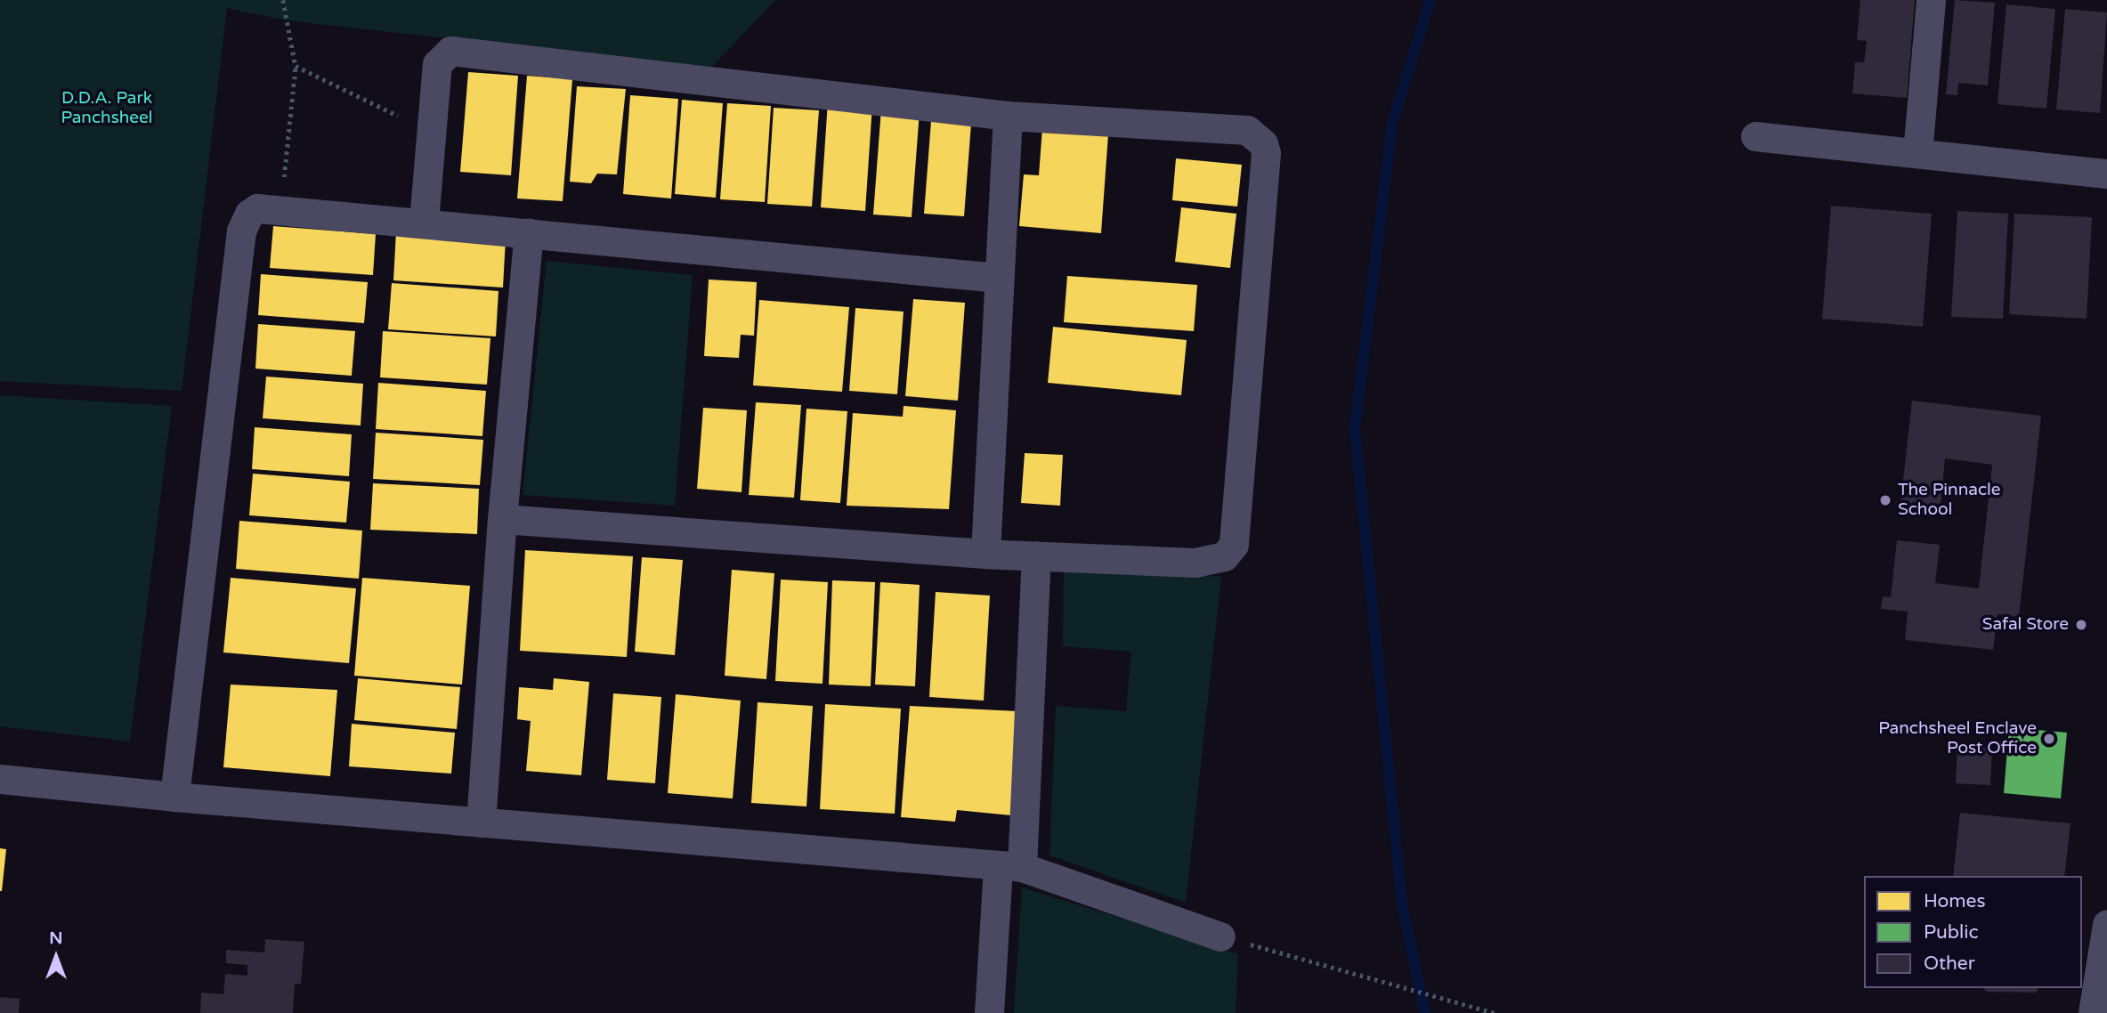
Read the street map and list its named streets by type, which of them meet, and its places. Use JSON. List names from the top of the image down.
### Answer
{
  "parks": ["D.D.A. Park Panchsheel"],
  "places": ["The Pinnacle School", "Safal Store", "Panchsheel Enclave Post Office"],
  "legend": ["Homes", "Public", "Other"],
  "north": "top"
}
